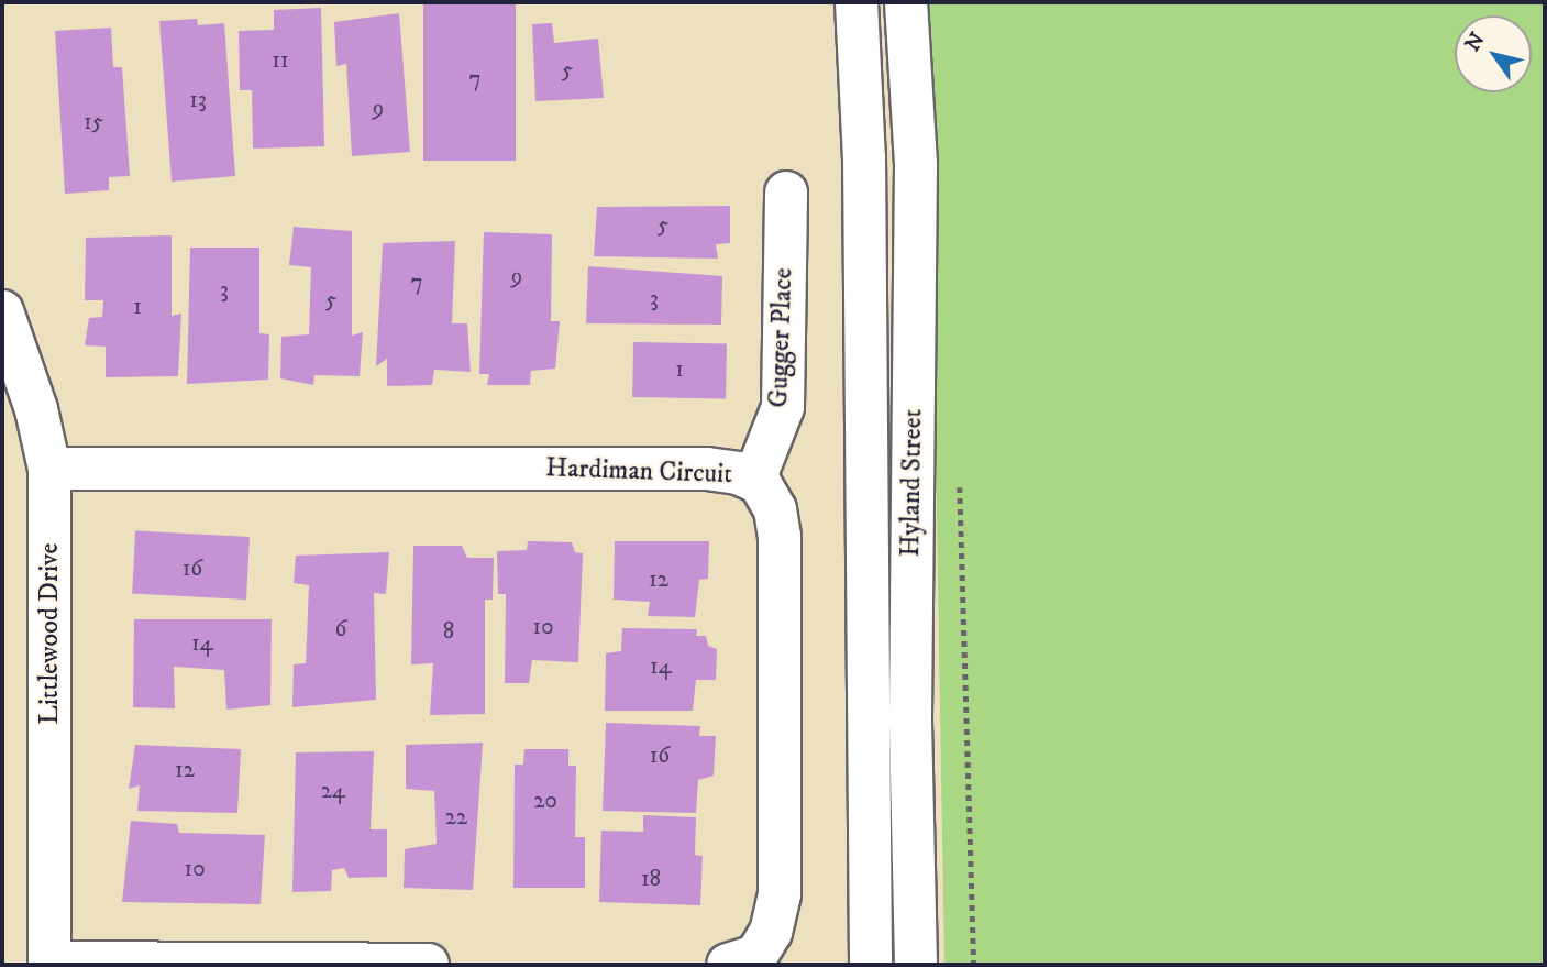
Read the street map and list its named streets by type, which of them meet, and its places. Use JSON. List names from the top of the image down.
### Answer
{
  "streets": {
    "street": [
      "Gugger Place",
      "Hardiman Circuit",
      "Hyland Street",
      "Littlewood Drive"
    ]
  },
  "crossings": [
    ["Gugger Place", "Hardiman Circuit"],
    ["Hardiman Circuit", "Littlewood Drive"]
  ],
  "house_numbers": [
    "11",
    "5",
    "7",
    "13",
    "9",
    "15",
    "5",
    "9",
    "7",
    "3",
    "3",
    "5",
    "1",
    "1",
    "16",
    "12",
    "10",
    "6",
    "8",
    "14",
    "14",
    "16",
    "12",
    "24",
    "20",
    "22",
    "10",
    "18"
  ],
  "north": "top left"
}
